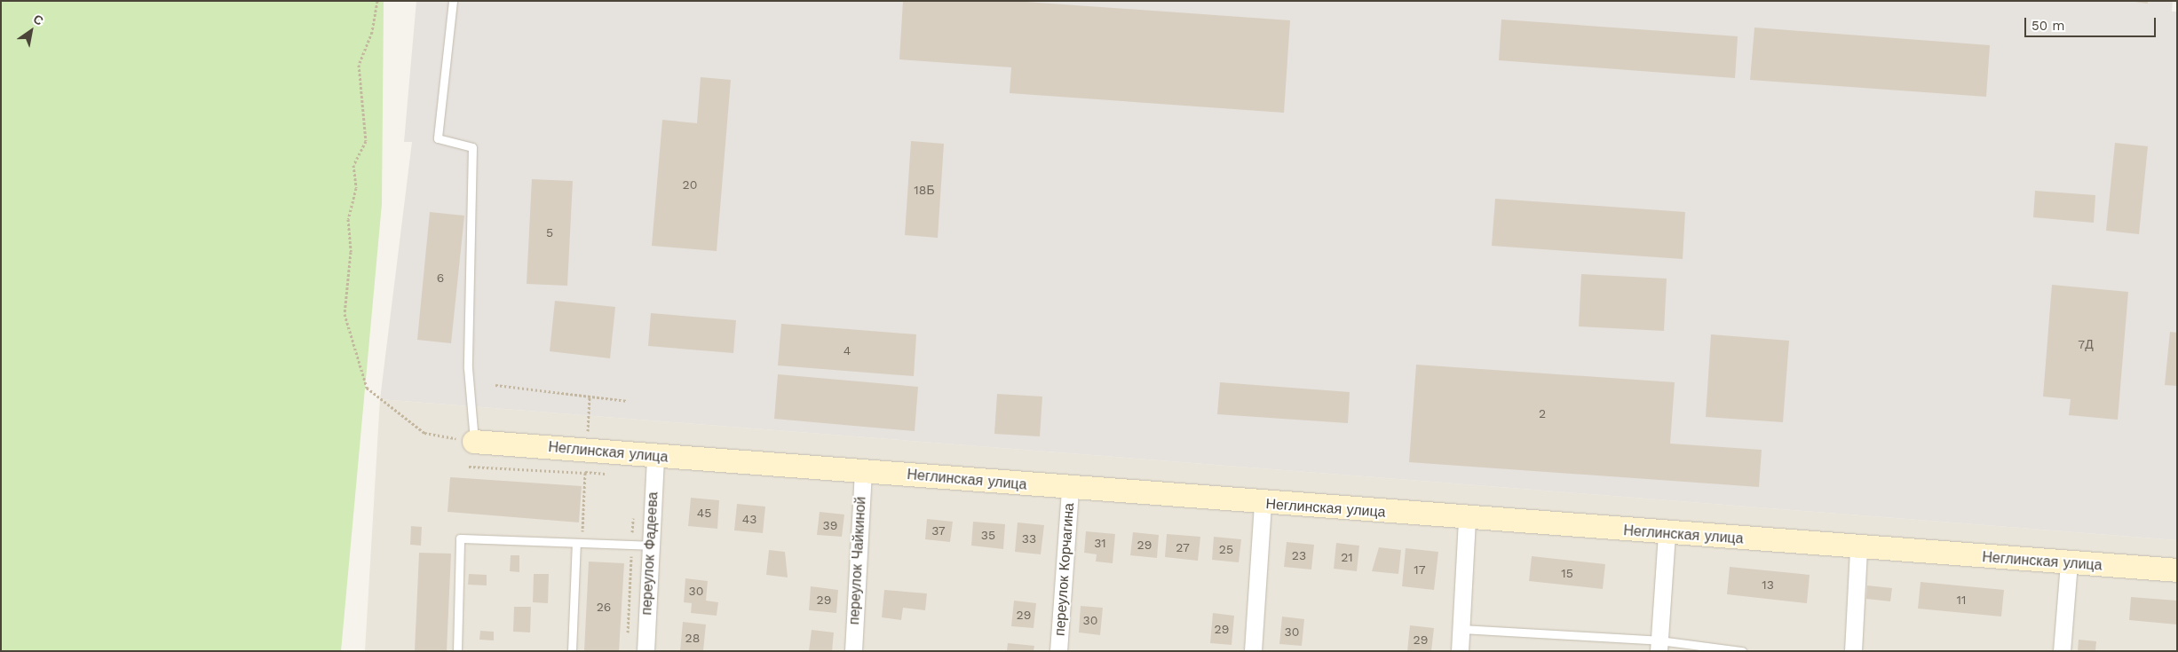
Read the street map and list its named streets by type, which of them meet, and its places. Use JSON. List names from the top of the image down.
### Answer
{
  "streets": {
    "street": [
      "Неглинская улица",
      "переулок Фадеева",
      "переулок Чайкиной",
      "переулок Корчагина"
    ]
  },
  "crossings": [
    ["Неглинская улица", "переулок Фадеева"],
    ["Неглинская улица", "переулок Чайкиной"],
    ["Неглинская улица", "переулок Корчагина"]
  ],
  "house_numbers": [
    "20",
    "18Б",
    "5",
    "6",
    "7Д",
    "4",
    "2",
    "45",
    "43",
    "39",
    "37",
    "35",
    "33",
    "31",
    "29",
    "27",
    "25",
    "23",
    "21",
    "17",
    "15",
    "13",
    "30",
    "29",
    "11",
    "26",
    "29",
    "30",
    "29",
    "30",
    "28",
    "29"
  ],
  "scale_bar": "50 m",
  "north": "top right"
}
